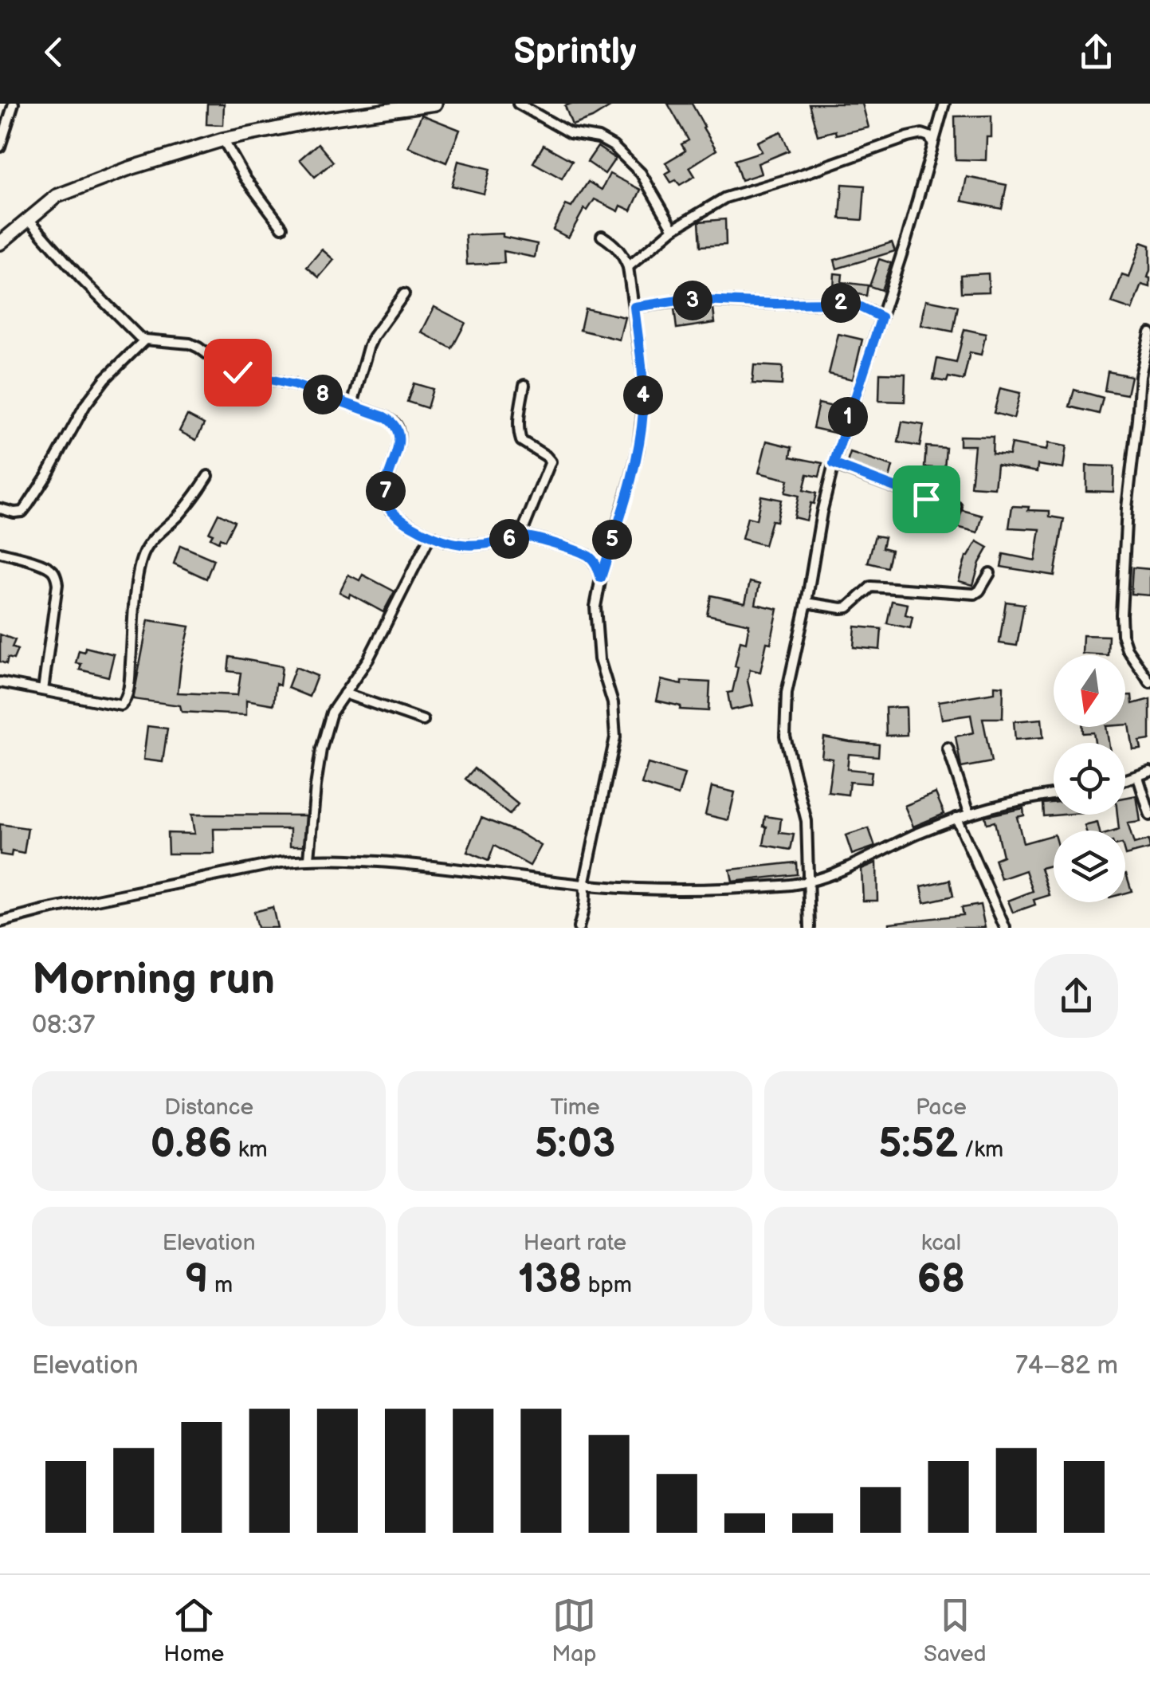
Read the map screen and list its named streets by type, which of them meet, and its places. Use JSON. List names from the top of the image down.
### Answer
{
  "north": "bottom",
  "page": {
    "header": "Sprintly",
    "pins": [
      "3",
      "2",
      "8",
      "4",
      "1",
      "7",
      "6",
      "5"
    ],
    "heading": ["Morning run", "08:37"],
    "stats": [
      ["Distance", "0.86 km"],
      ["Time", "5:03"],
      ["Pace", "5:52 /km"],
      ["Elevation", "9 m"],
      ["Heart rate", "138 bpm"],
      ["kcal", "68"]
    ],
    "chart": ["Elevation", "74–82 m"],
    "tabs": ["Home", "Map", "Saved"]
  }
}
